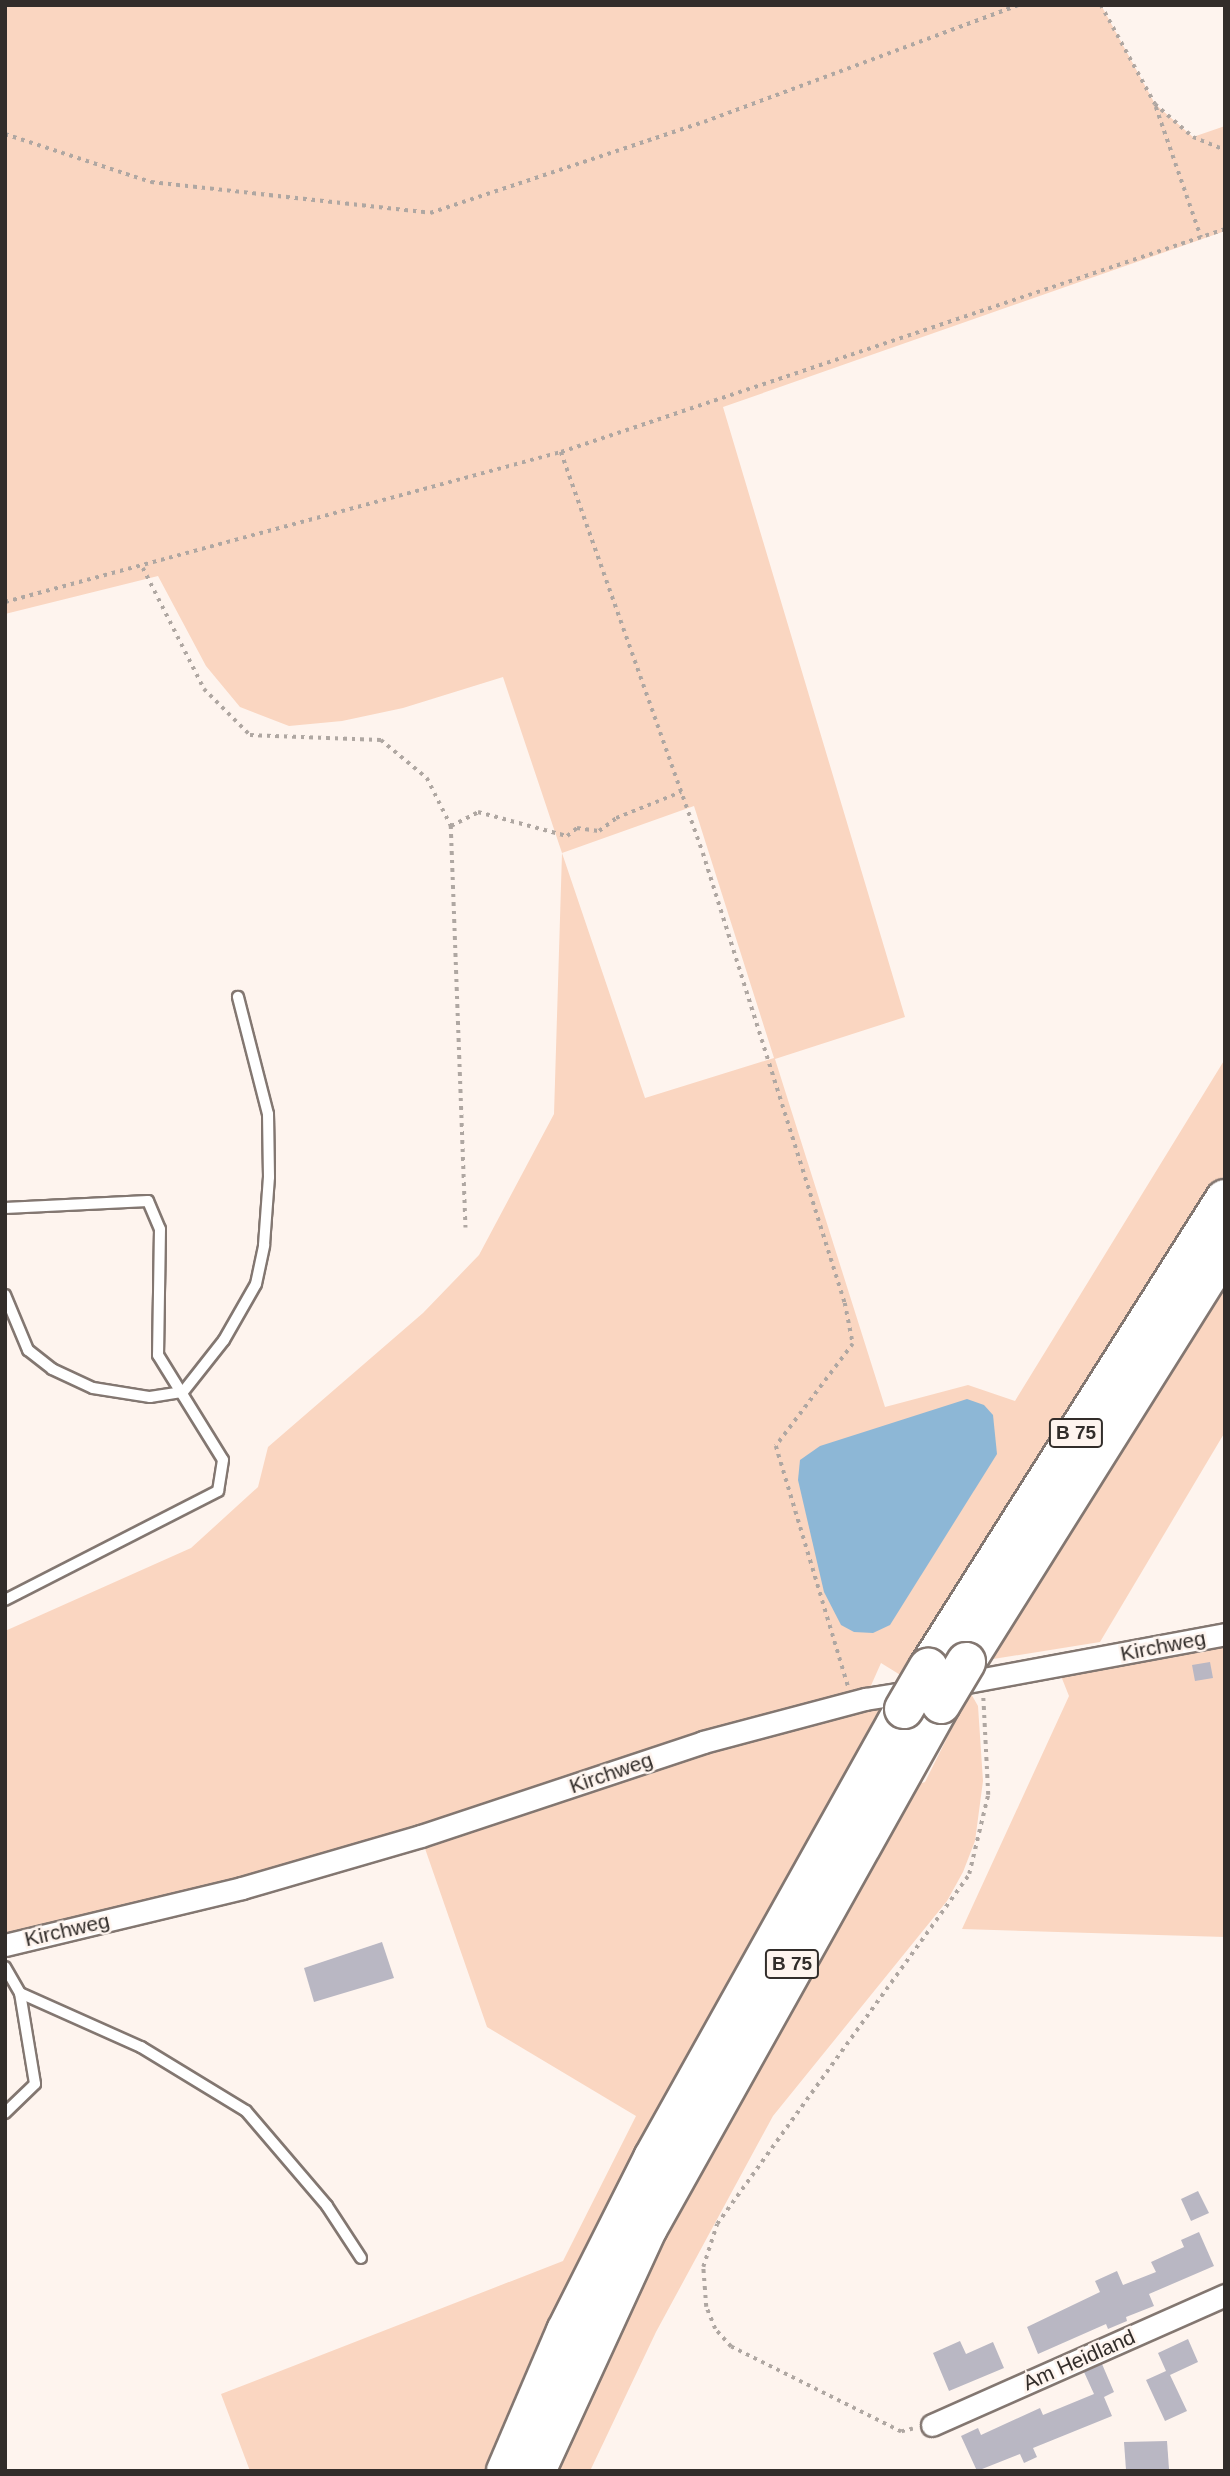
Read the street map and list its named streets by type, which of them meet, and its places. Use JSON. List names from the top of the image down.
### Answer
{
  "streets": {
    "highway": ["B 75"],
    "street": ["Kirchweg", "Am Heidland"]
  },
  "crossings": [
    ["B 75", "Kirchweg"]
  ]
}
